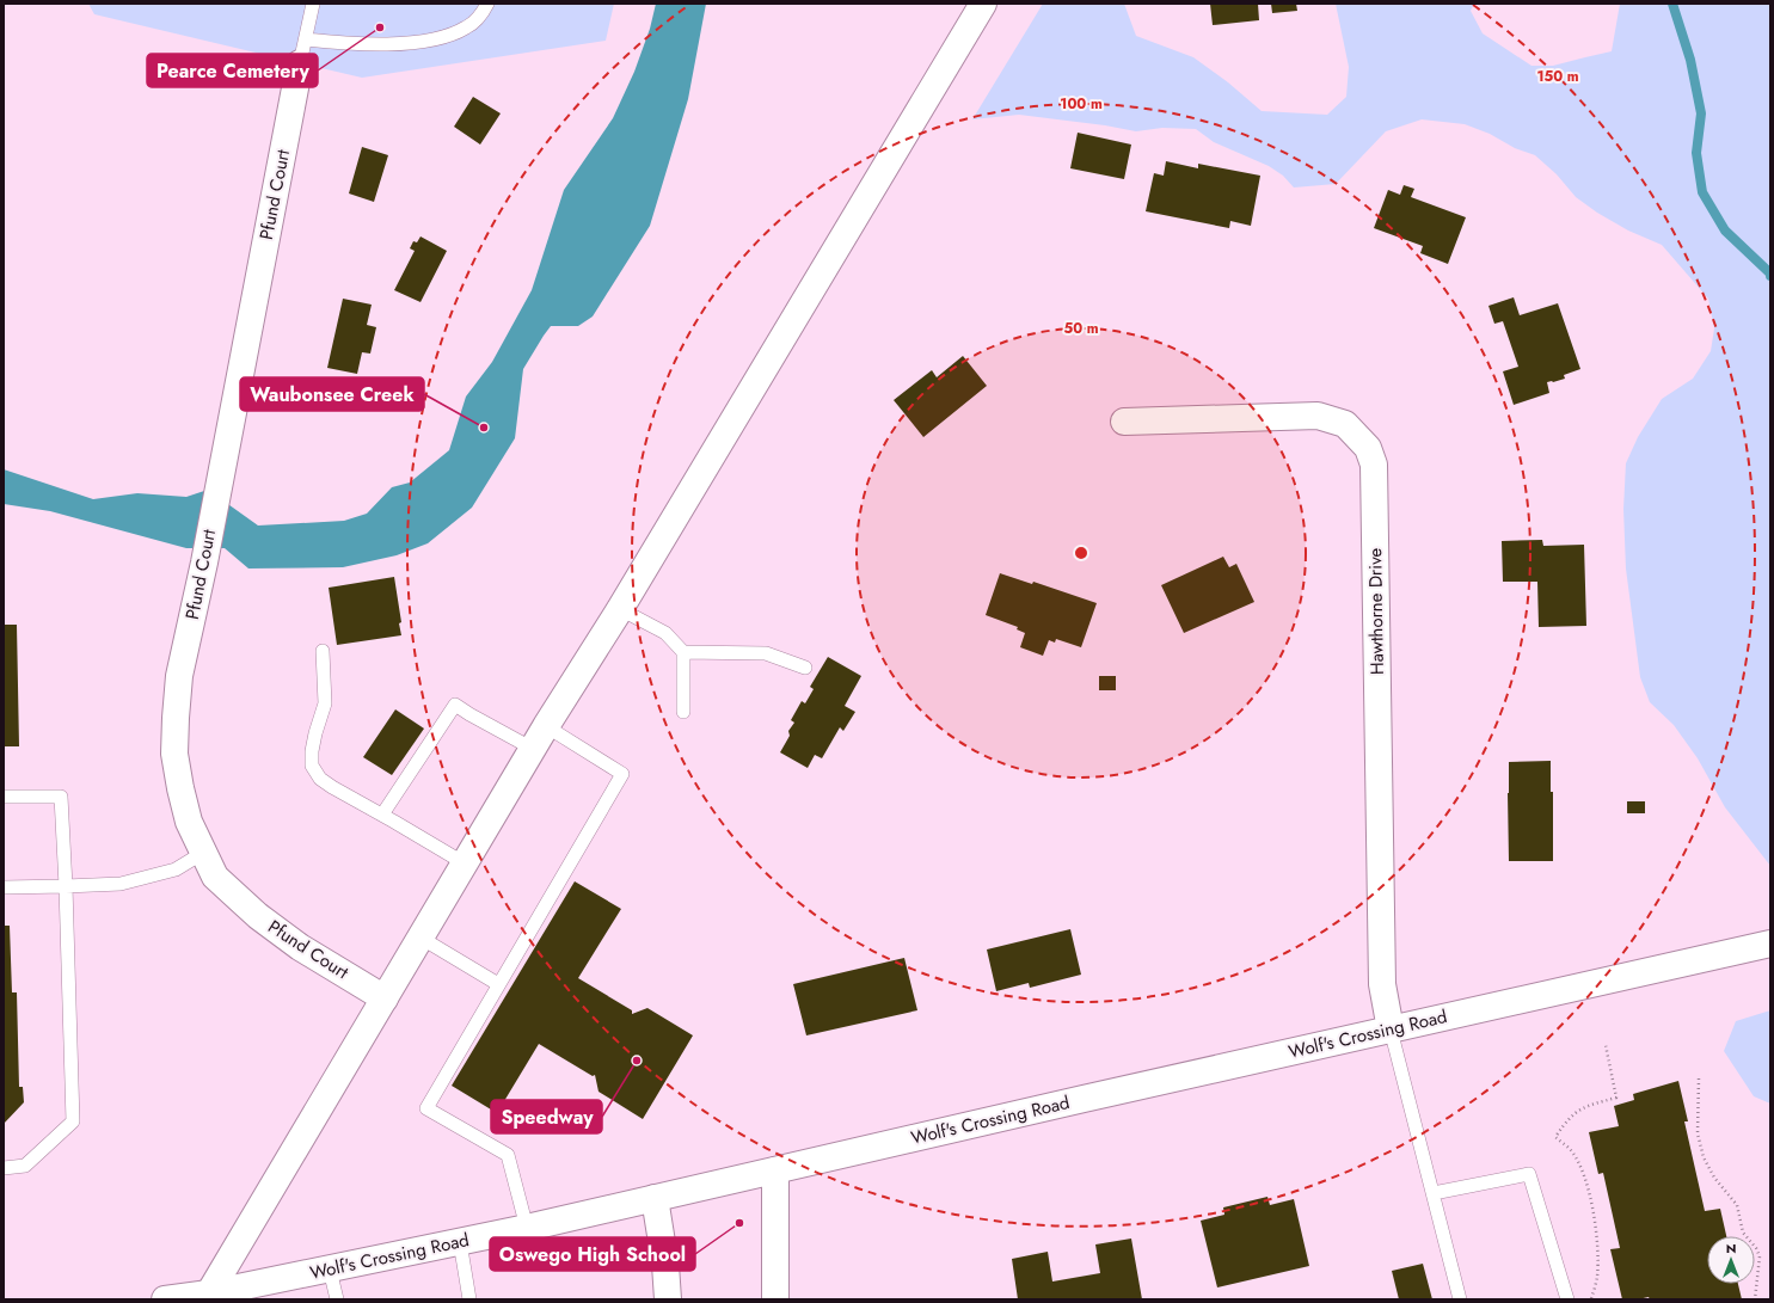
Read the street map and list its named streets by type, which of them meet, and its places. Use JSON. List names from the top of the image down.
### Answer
{
  "streets": {
    "main road": ["Pfund Court", "Hawthorne Drive", "Wolf's Crossing Road"]
  },
  "crossings": [
    ["Hawthorne Drive", "Wolf's Crossing Road"]
  ],
  "places": [
    "Pearce Cemetery",
    "Waubonsee Creek",
    "Speedway",
    "Oswego High School"
  ],
  "north": "top",
  "rings": ["150 m", "100 m", "50 m"]
}
